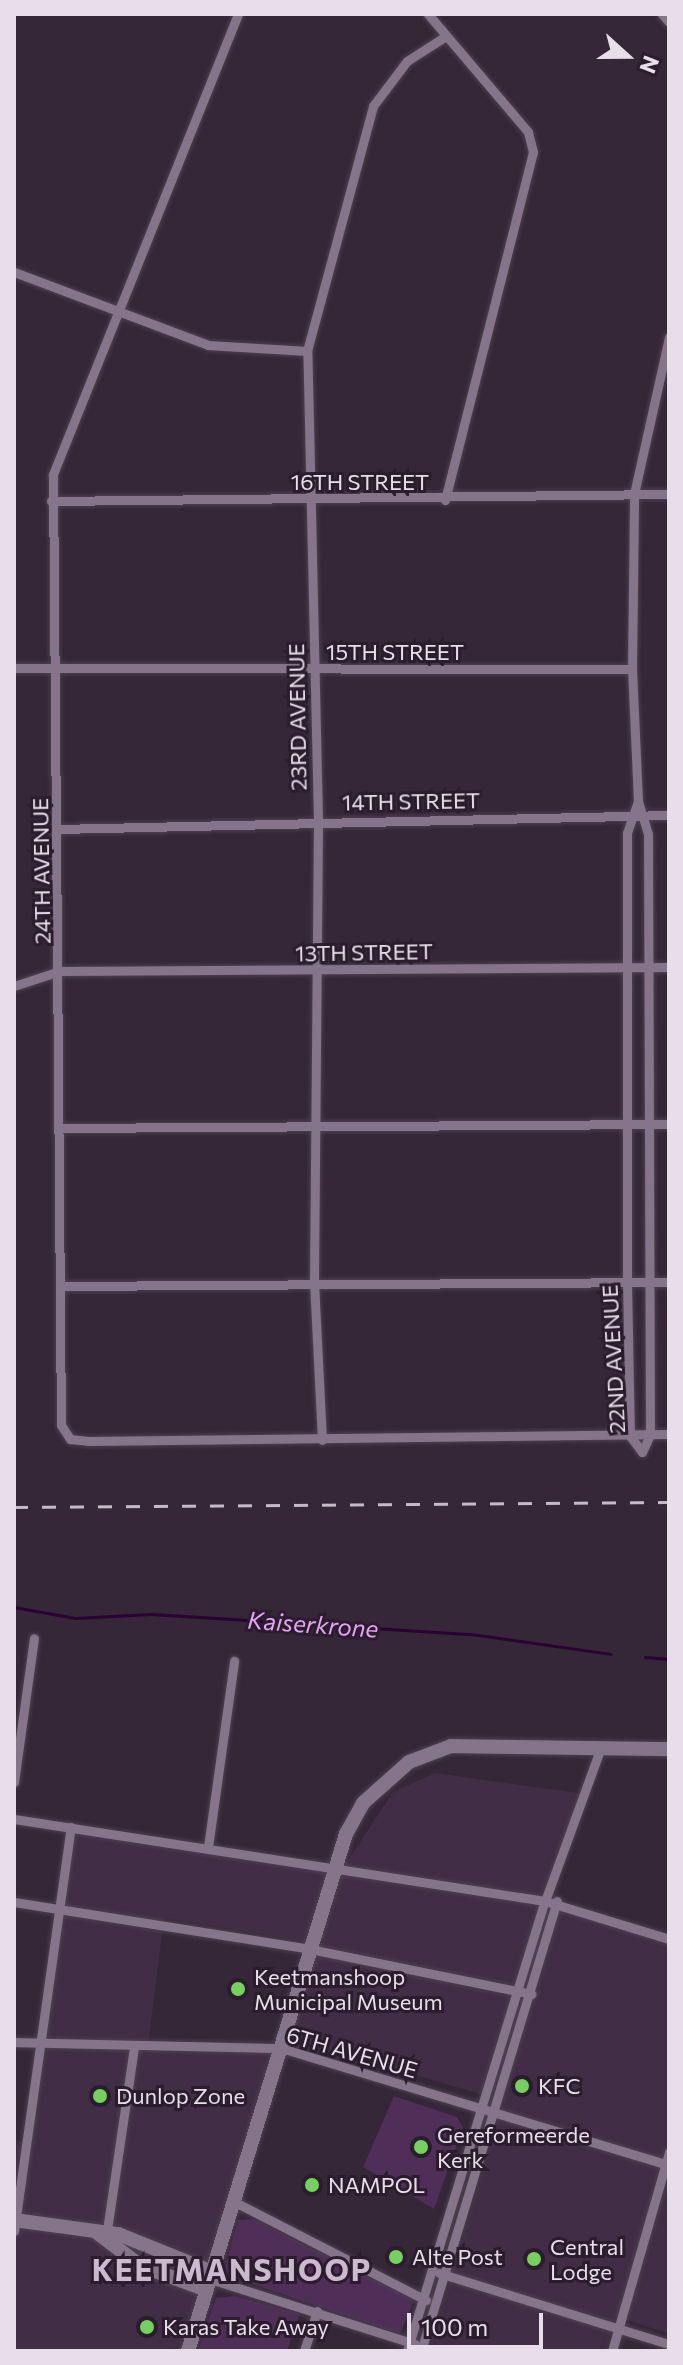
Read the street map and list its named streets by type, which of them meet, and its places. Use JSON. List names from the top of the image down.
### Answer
{
  "streets": {
    "street": [
      "16TH STREET",
      "15TH STREET",
      "23RD AVENUE",
      "14TH STREET",
      "24TH AVENUE",
      "13TH STREET",
      "22ND AVENUE",
      "6TH AVENUE"
    ]
  },
  "crossings": [
    ["16TH STREET", "23RD AVENUE"],
    ["16TH STREET", "24TH AVENUE"],
    ["16TH STREET", "22ND AVENUE"],
    ["15TH STREET", "23RD AVENUE"],
    ["15TH STREET", "24TH AVENUE"],
    ["15TH STREET", "22ND AVENUE"],
    ["23RD AVENUE", "14TH STREET"],
    ["23RD AVENUE", "24TH AVENUE"],
    ["23RD AVENUE", "13TH STREET"],
    ["14TH STREET", "24TH AVENUE"],
    ["14TH STREET", "22ND AVENUE"],
    ["24TH AVENUE", "13TH STREET"],
    ["13TH STREET", "22ND AVENUE"]
  ],
  "districts": ["KEETMANSHOOP"],
  "water": ["Kaiserkrone"],
  "places": [
    "Keetmanshoop Municipal Museum",
    "KFC",
    "Dunlop Zone",
    "Gereformeerde Kerk",
    "NAMPOL",
    "Alte Post",
    "Central Lodge",
    "Karas Take Away"
  ],
  "scale_bar": "100 m",
  "north": "right"
}
